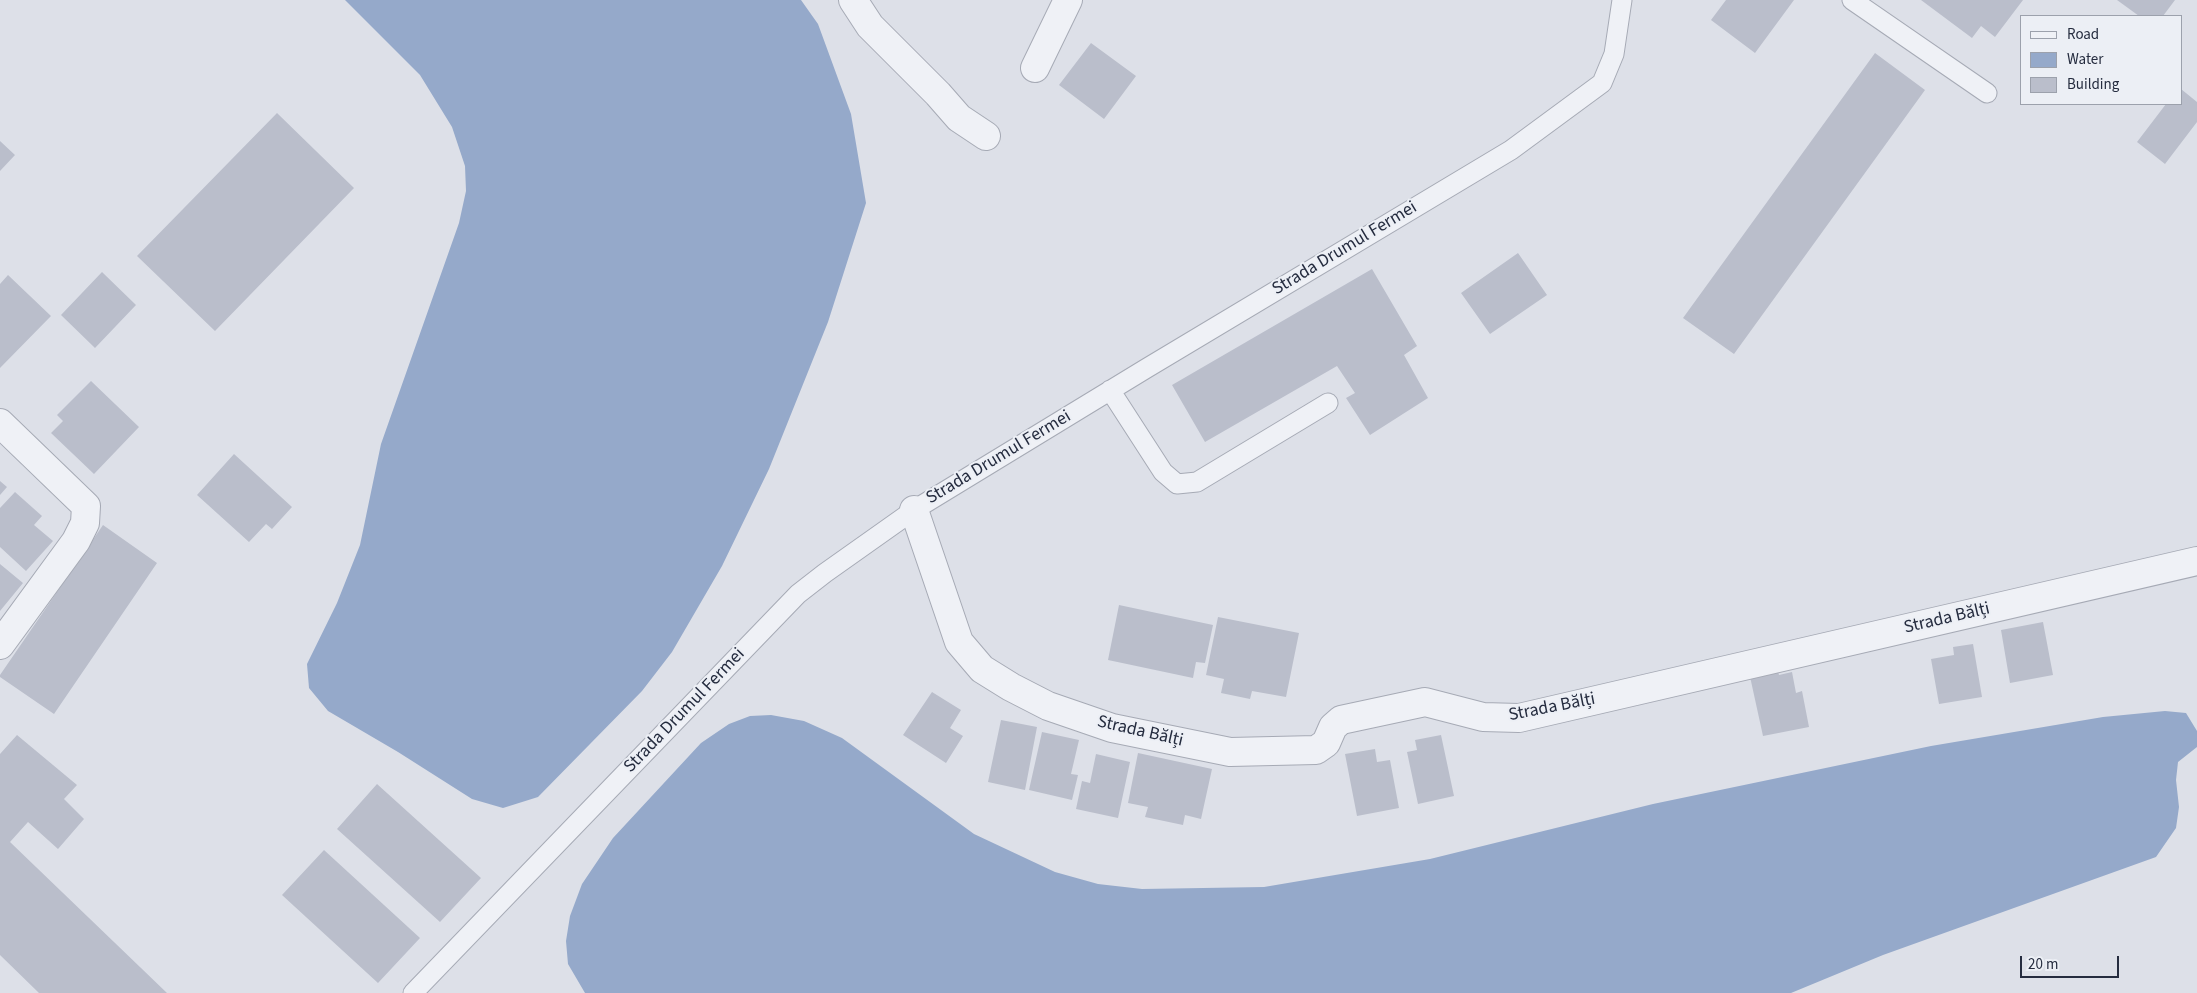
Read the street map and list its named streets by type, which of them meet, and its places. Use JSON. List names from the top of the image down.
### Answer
{
  "streets": {
    "street": ["Strada Bălți"],
    "lane": ["Strada Drumul Fermei"]
  },
  "crossings": [
    ["Strada Drumul Fermei", "Strada Bălți"]
  ],
  "legend": ["Road", "Water", "Building"],
  "scale_bar": "20 m"
}
